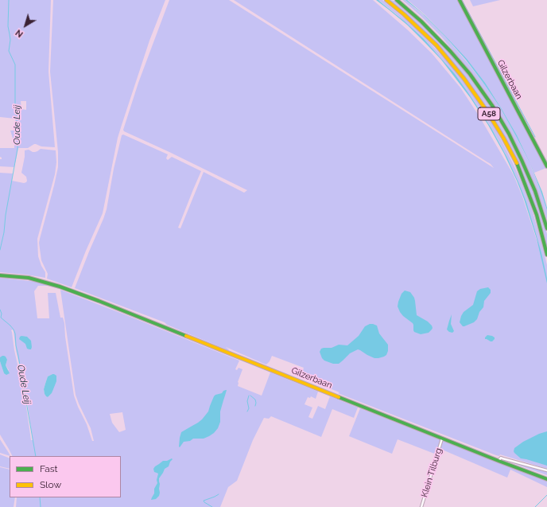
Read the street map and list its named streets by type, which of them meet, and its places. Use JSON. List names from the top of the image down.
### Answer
{
  "streets": {
    "main road": ["Gilzerbaan", "A58"],
    "street": ["Klein Tilburg"]
  },
  "crossings": [
    ["Gilzerbaan", "Klein Tilburg"]
  ],
  "water": ["Oude Leij"],
  "legend": ["Fast", "Slow"],
  "north": "bottom left"
}
